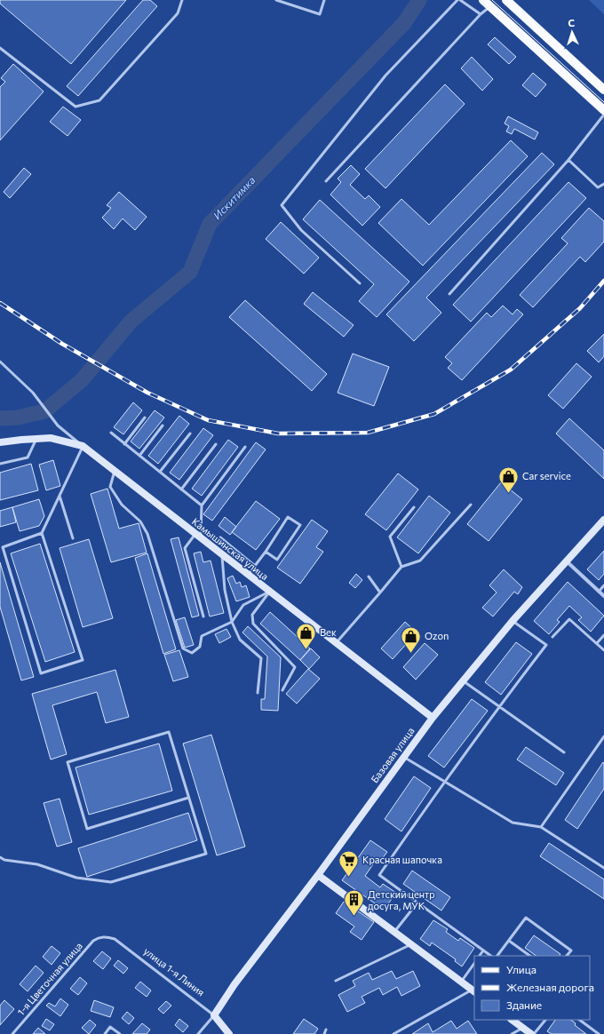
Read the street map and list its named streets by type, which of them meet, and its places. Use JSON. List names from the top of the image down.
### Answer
{
  "streets": {
    "street": ["Камышинская улица", "Базовая улица", "улица 1-я Линия"],
    "lane": ["1-я Цветочная улица"]
  },
  "crossings": [
    ["Камышинская улица", "Базовая улица"],
    ["Базовая улица", "улица 1-я Линия"],
    ["улица 1-я Линия", "1-я Цветочная улица"]
  ],
  "water": ["Искитимка"],
  "places": {
    "shop": ["Car service", "Век", "Ozon"],
    "supermarket": ["Красная шапочка"],
    "building": ["Детский центр досуга, МУК"]
  },
  "legend": ["Улица", "Железная дорога", "Здание"],
  "north": "top"
}
